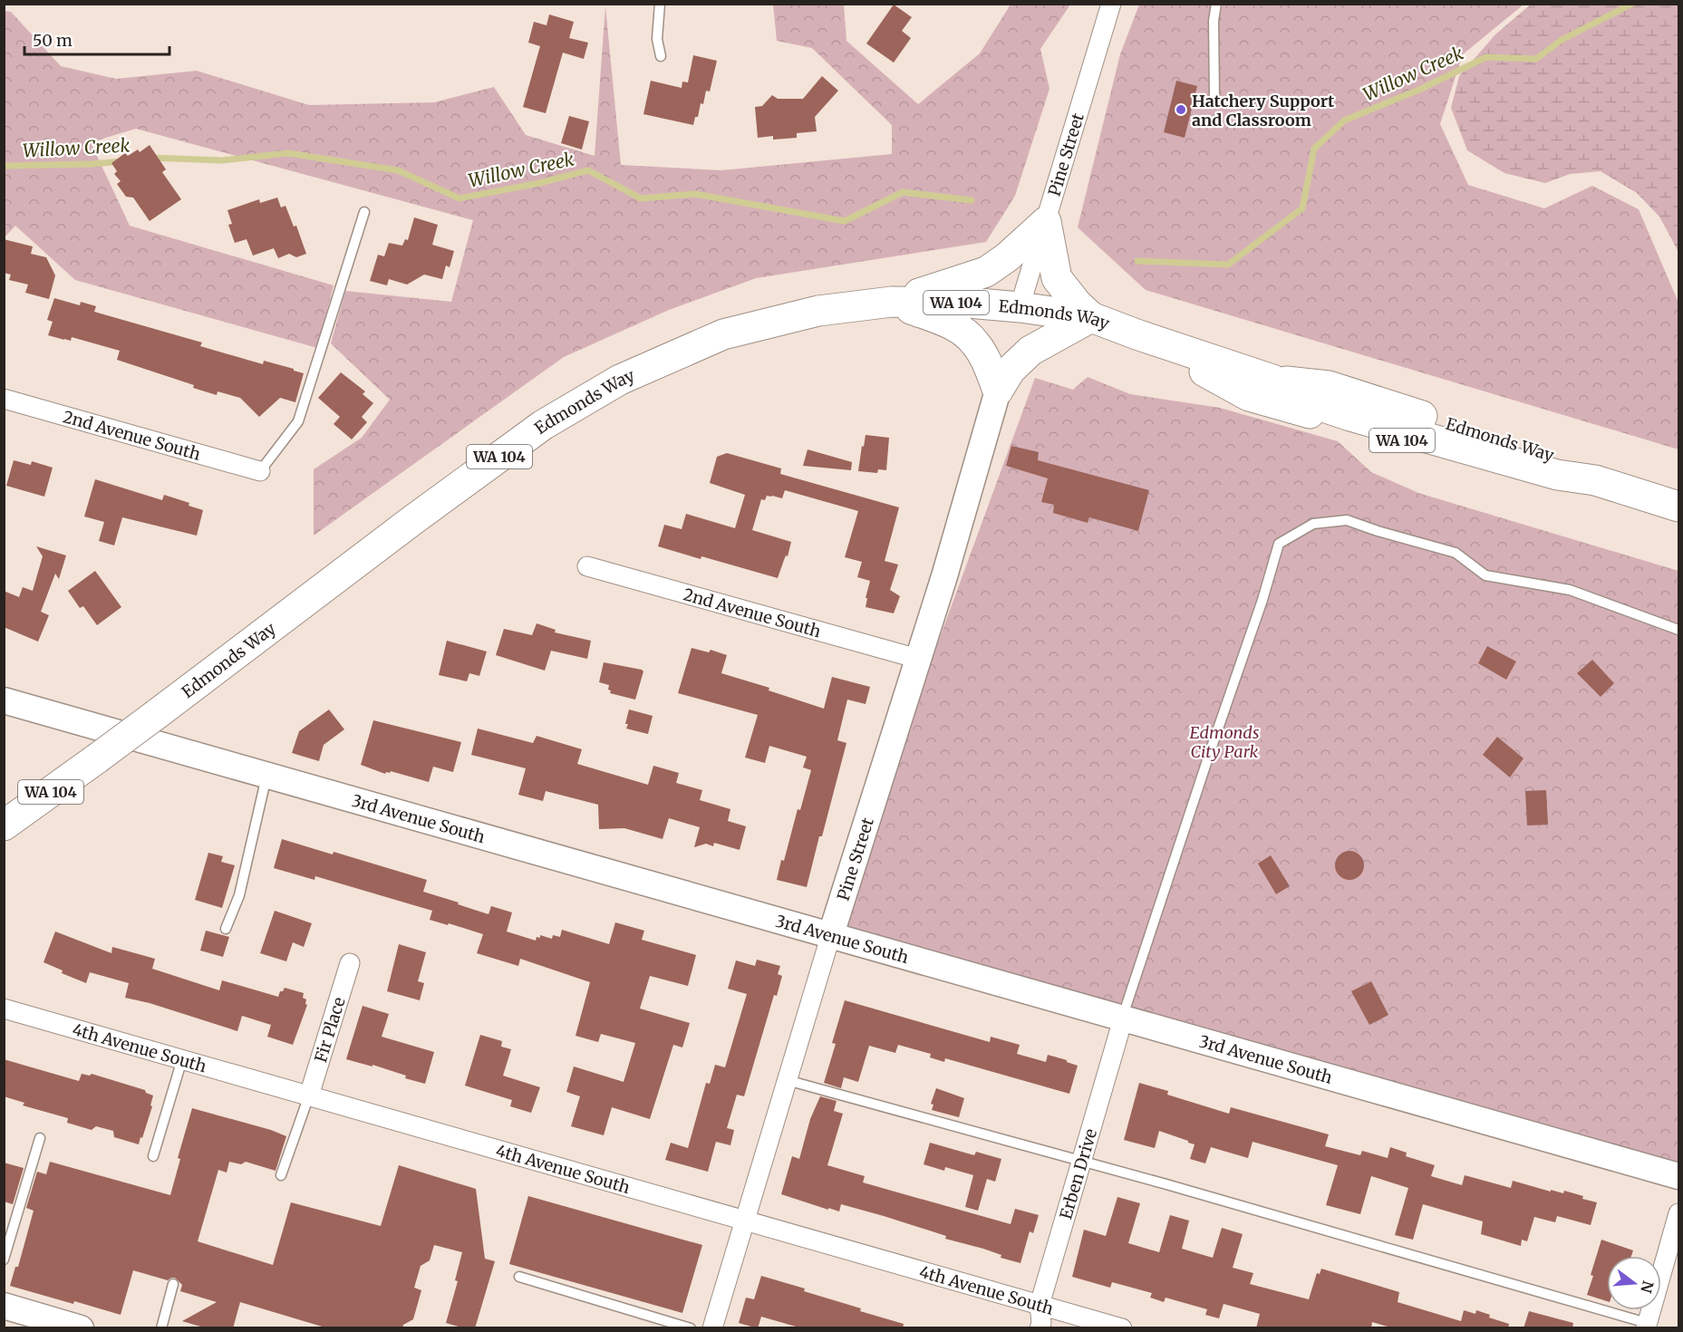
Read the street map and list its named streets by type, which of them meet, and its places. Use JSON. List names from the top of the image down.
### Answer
{
  "streets": {
    "main road": ["WA 104", "Edmonds Way"],
    "street": [
      "Pine Street",
      "2nd Avenue South",
      "3rd Avenue South",
      "Fir Place",
      "4th Avenue South",
      "Erben Drive"
    ]
  },
  "crossings": [
    ["Pine Street", "Edmonds Way"],
    ["Pine Street", "2nd Avenue South"],
    ["Pine Street", "3rd Avenue South"],
    ["Pine Street", "4th Avenue South"],
    ["WA 104", "Edmonds Way"],
    ["3rd Avenue South", "Erben Drive"],
    ["Fir Place", "4th Avenue South"],
    ["4th Avenue South", "Erben Drive"]
  ],
  "water": ["Willow Creek"],
  "parks": ["Edmonds City Park"],
  "places": ["Hatchery Support and Classroom"],
  "scale_bar": "50 m",
  "north": "right"
}
